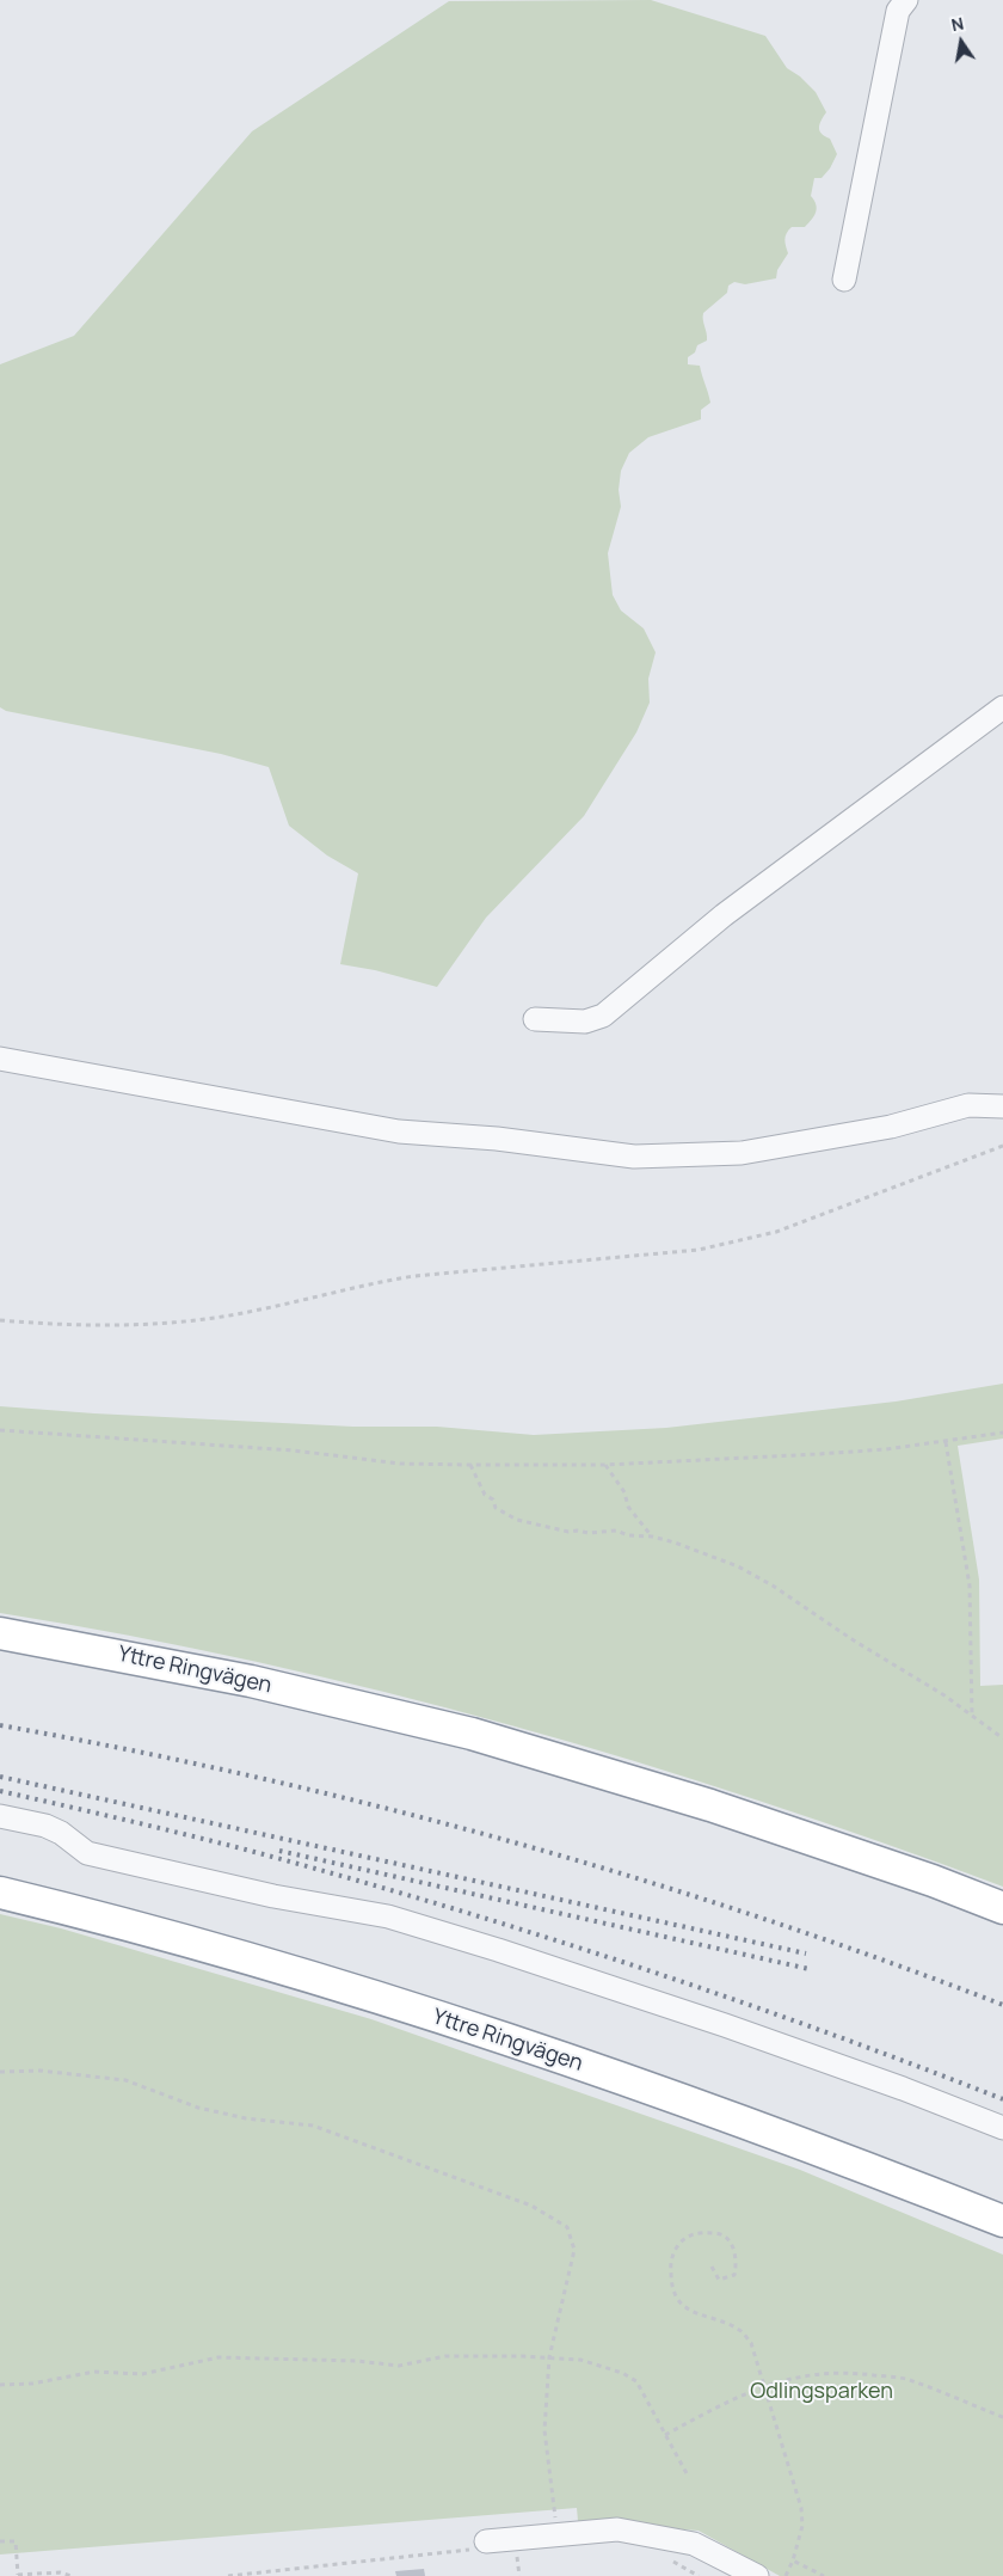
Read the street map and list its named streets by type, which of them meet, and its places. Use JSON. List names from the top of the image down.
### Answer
{
  "streets": {
    "highway": ["Yttre Ringvägen"]
  },
  "parks": ["Odlingsparken"],
  "north": "top"
}
